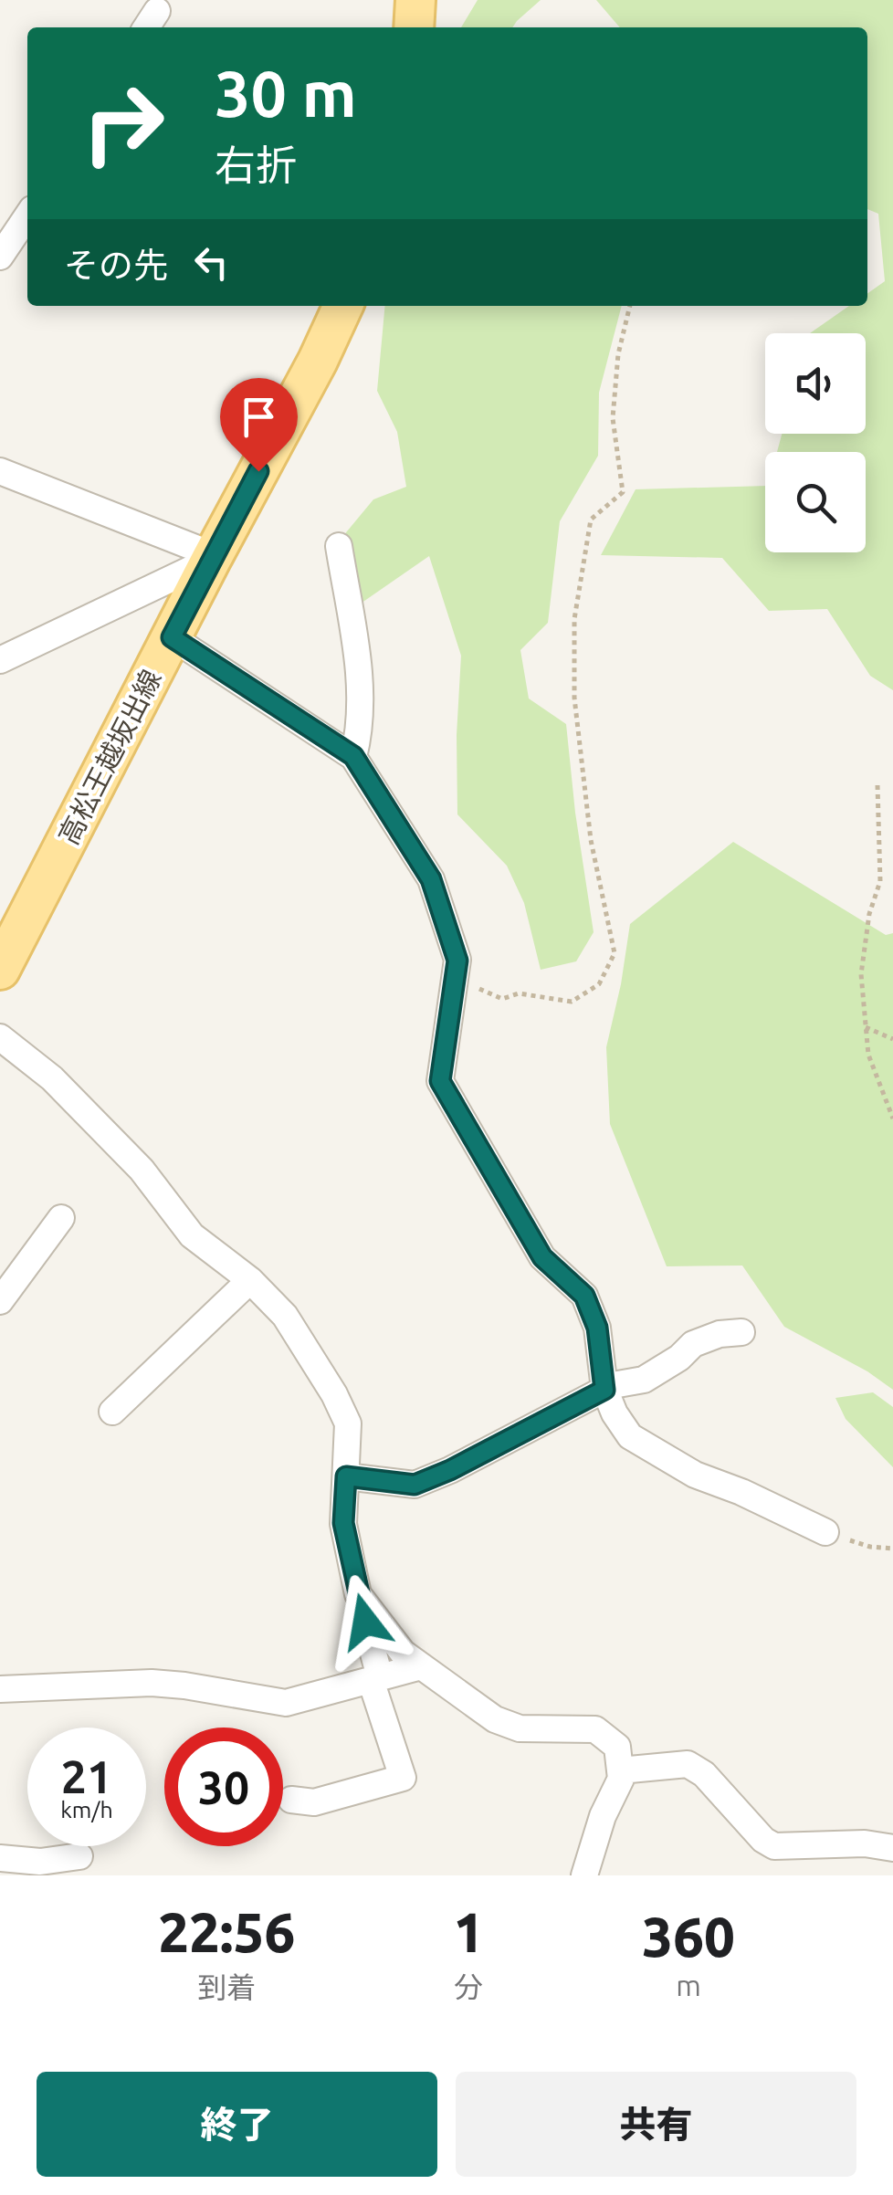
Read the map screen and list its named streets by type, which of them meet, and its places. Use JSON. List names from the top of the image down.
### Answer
{
  "streets": {
    "main road": ["高松王越坂出線"]
  },
  "page": {
    "turn": ["30 m", "右折"],
    "then": "その先",
    "speed": "21 km/h",
    "limit": "30",
    "eta": [
      "22:56",
      "到着",
      "1",
      "分",
      "360",
      "m"
    ],
    "buttons": ["終了", "共有"]
  }
}
